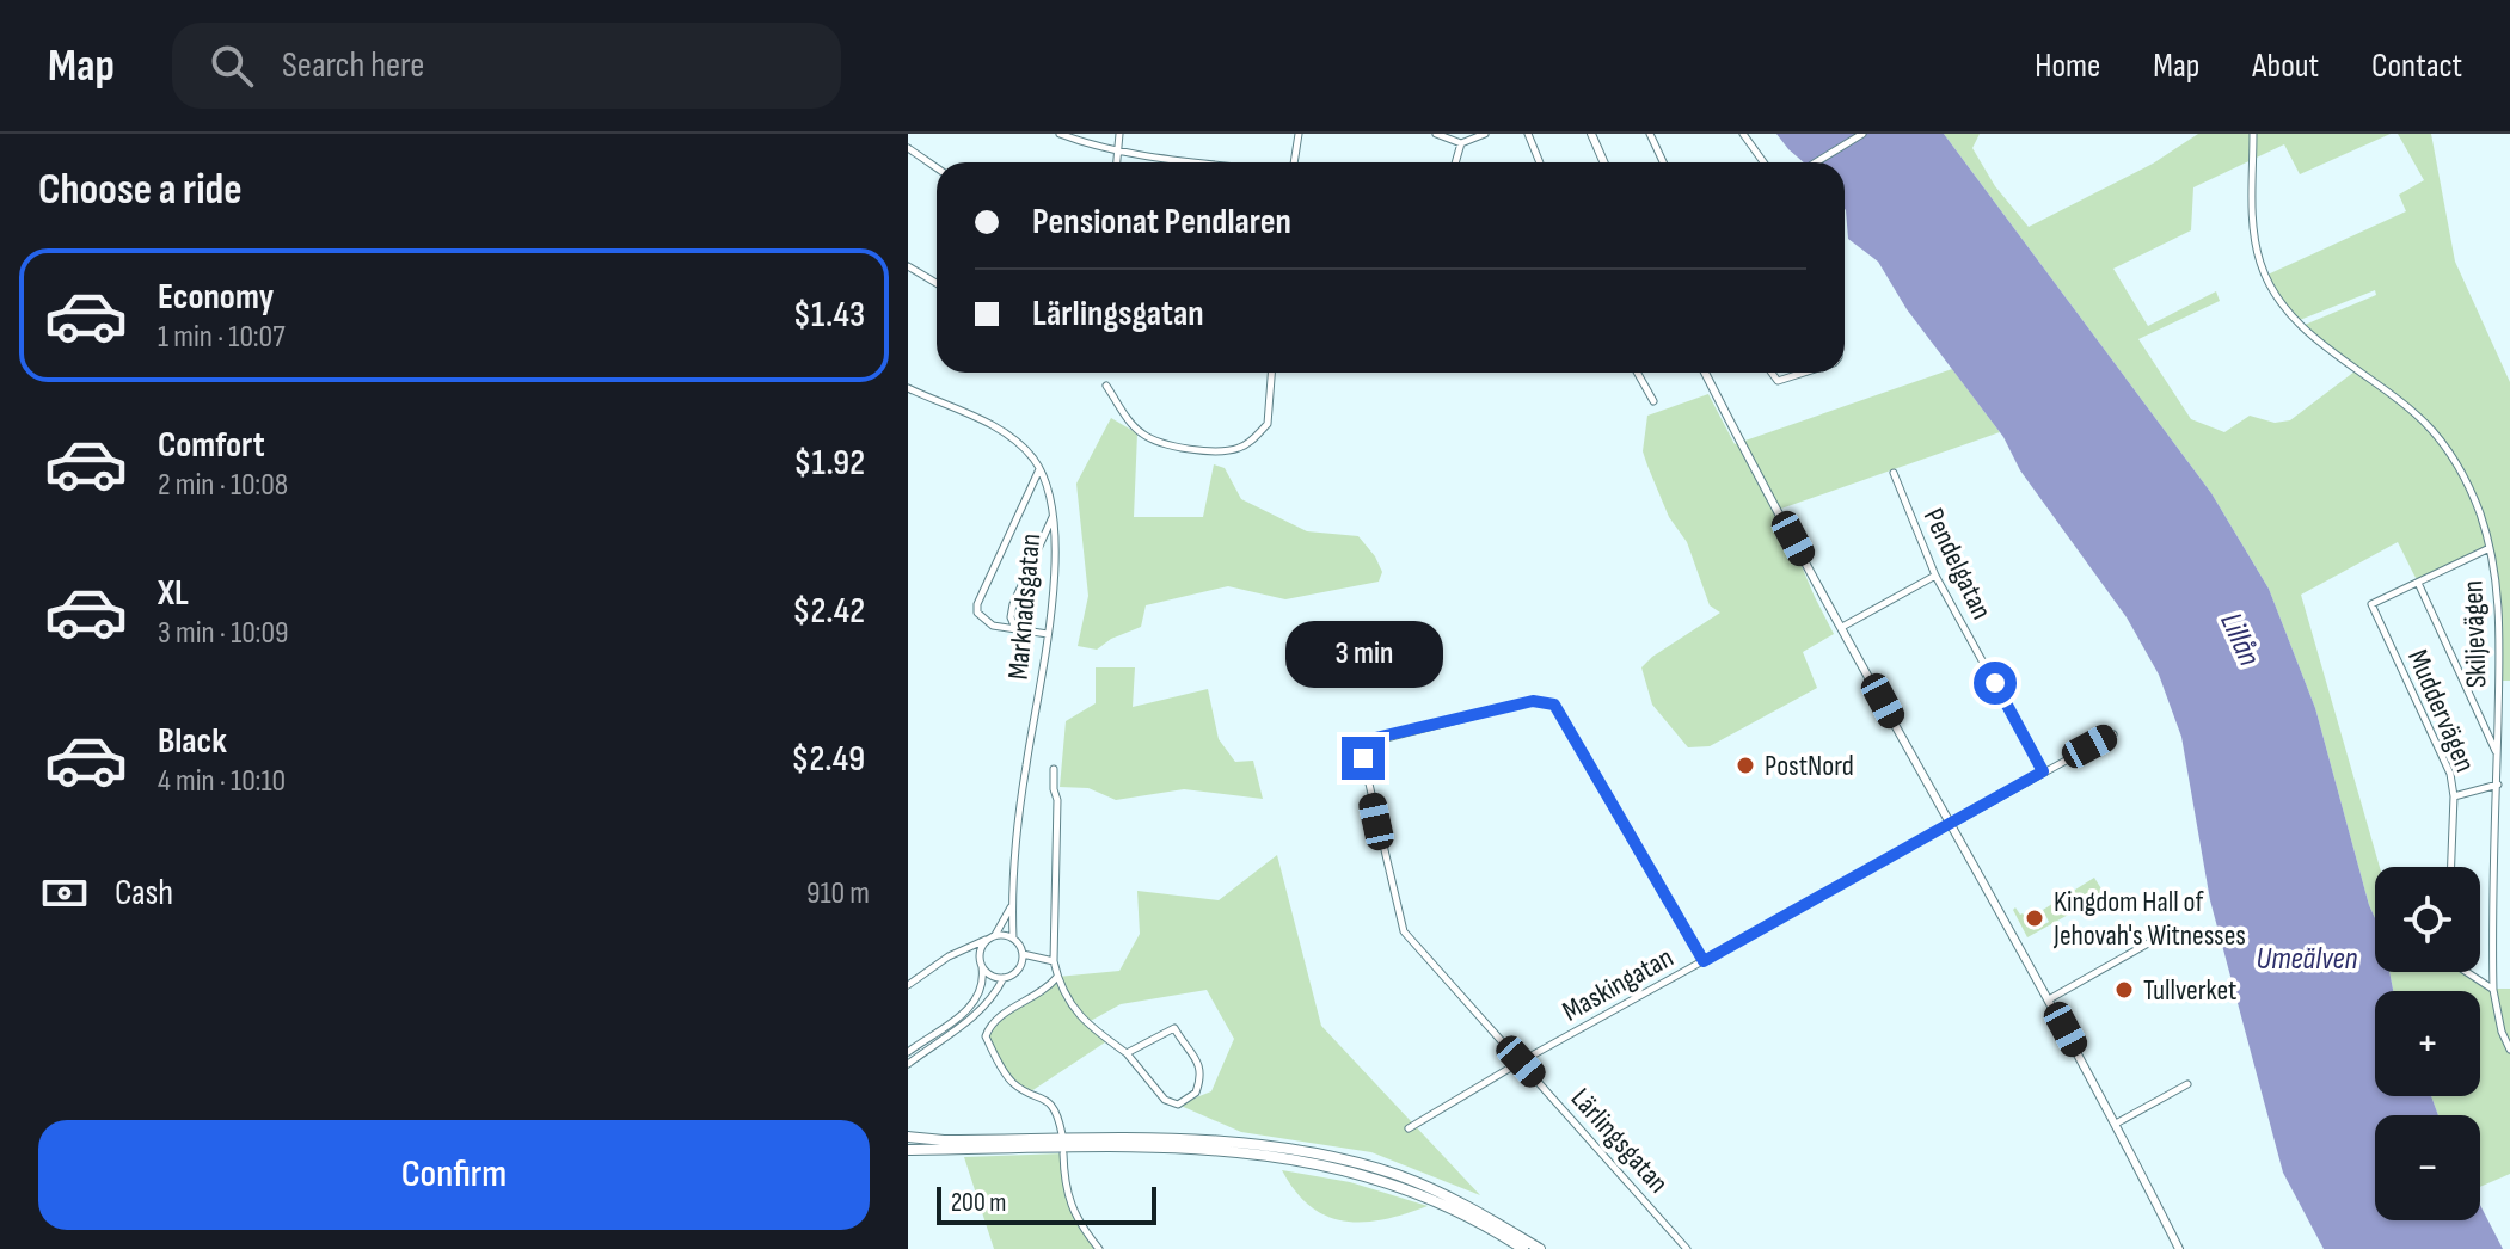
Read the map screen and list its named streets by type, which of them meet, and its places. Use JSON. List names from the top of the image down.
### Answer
{
  "streets": {
    "street": [
      "Pendelgatan",
      "Marknadsgatan",
      "Skiljevägen",
      "Muddervägen",
      "Maskingatan",
      "Lärlingsgatan"
    ]
  },
  "crossings": [
    ["Pendelgatan", "Maskingatan"],
    ["Skiljevägen", "Muddervägen"],
    ["Maskingatan", "Lärlingsgatan"]
  ],
  "water": ["Lillån", "Umeälven"],
  "places": ["PostNord", "Kingdom Hall of Jehovah's Witnesses", "Tullverket"],
  "scale_bar": "200 m",
  "page": {
    "header": "Map",
    "search": "Search here",
    "nav": [
      "Home",
      "Map",
      "About",
      "Contact"
    ],
    "heading": "Choose a ride",
    "banner": ["Pensionat Pendlaren", "Lärlingsgatan"],
    "list": [
      {
        "name": "Economy",
        "note": "1 min · 10:07",
        "value": "$1.43"
      },
      {
        "name": "Comfort",
        "note": "2 min · 10:08",
        "value": "$1.92"
      },
      {
        "name": "XL",
        "note": "3 min · 10:09",
        "value": "$2.42"
      },
      {
        "name": "Black",
        "note": "4 min · 10:10",
        "value": "$2.49"
      }
    ],
    "bubble": "3 min",
    "pay": ["Cash", "910 m"],
    "map_buttons": ["+", "−"],
    "buttons": "Confirm",
    "scale": "200 m"
  }
}
